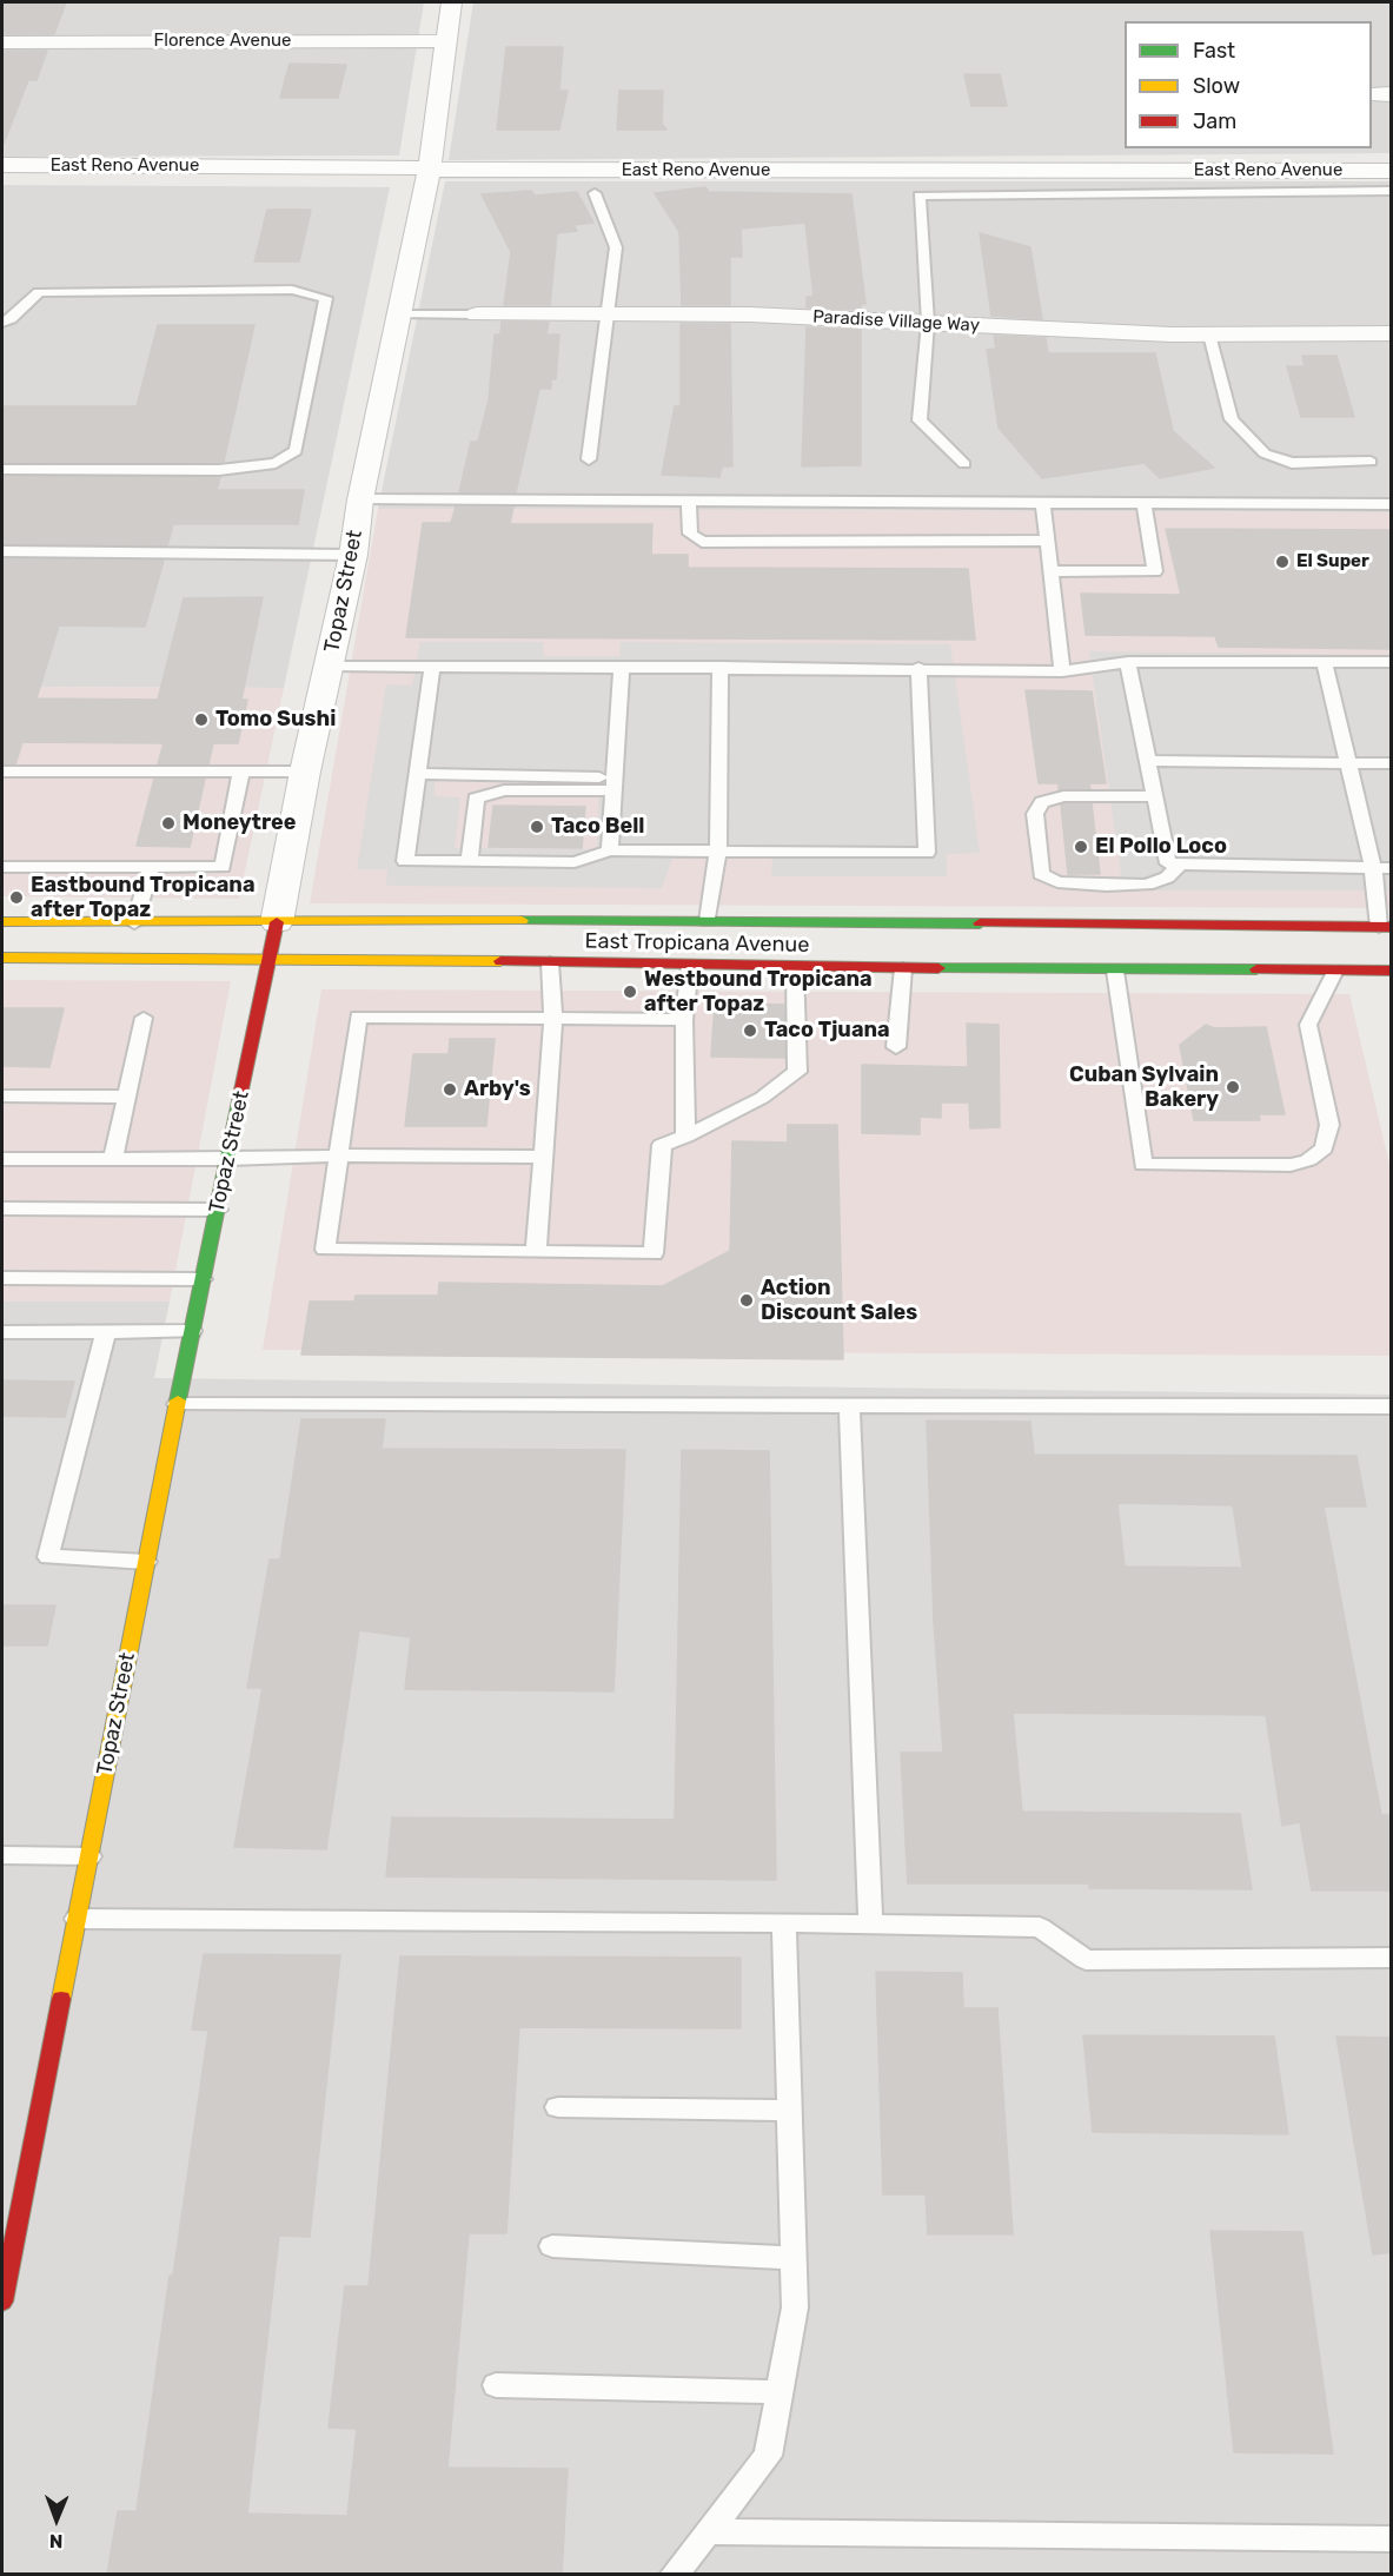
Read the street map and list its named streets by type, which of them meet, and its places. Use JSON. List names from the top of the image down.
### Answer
{
  "streets": {
    "main road": ["Topaz Street", "East Tropicana Avenue"],
    "street": ["Florence Avenue", "East Reno Avenue", "Paradise Village Way"]
  },
  "crossings": [
    ["Florence Avenue", "Topaz Street"],
    ["East Reno Avenue", "Topaz Street"],
    ["Paradise Village Way", "Topaz Street"],
    ["Topaz Street", "East Tropicana Avenue"]
  ],
  "places": [
    "El Super",
    "Tomo Sushi",
    "Moneytree",
    "Taco Bell",
    "El Pollo Loco",
    "Eastbound Tropicana after Topaz",
    "Westbound Tropicana after Topaz",
    "Taco Tjuana",
    "Cuban Sylvain Bakery",
    "Arby's",
    "Action Discount Sales"
  ],
  "legend": ["Fast", "Slow", "Jam"],
  "north": "bottom"
}
